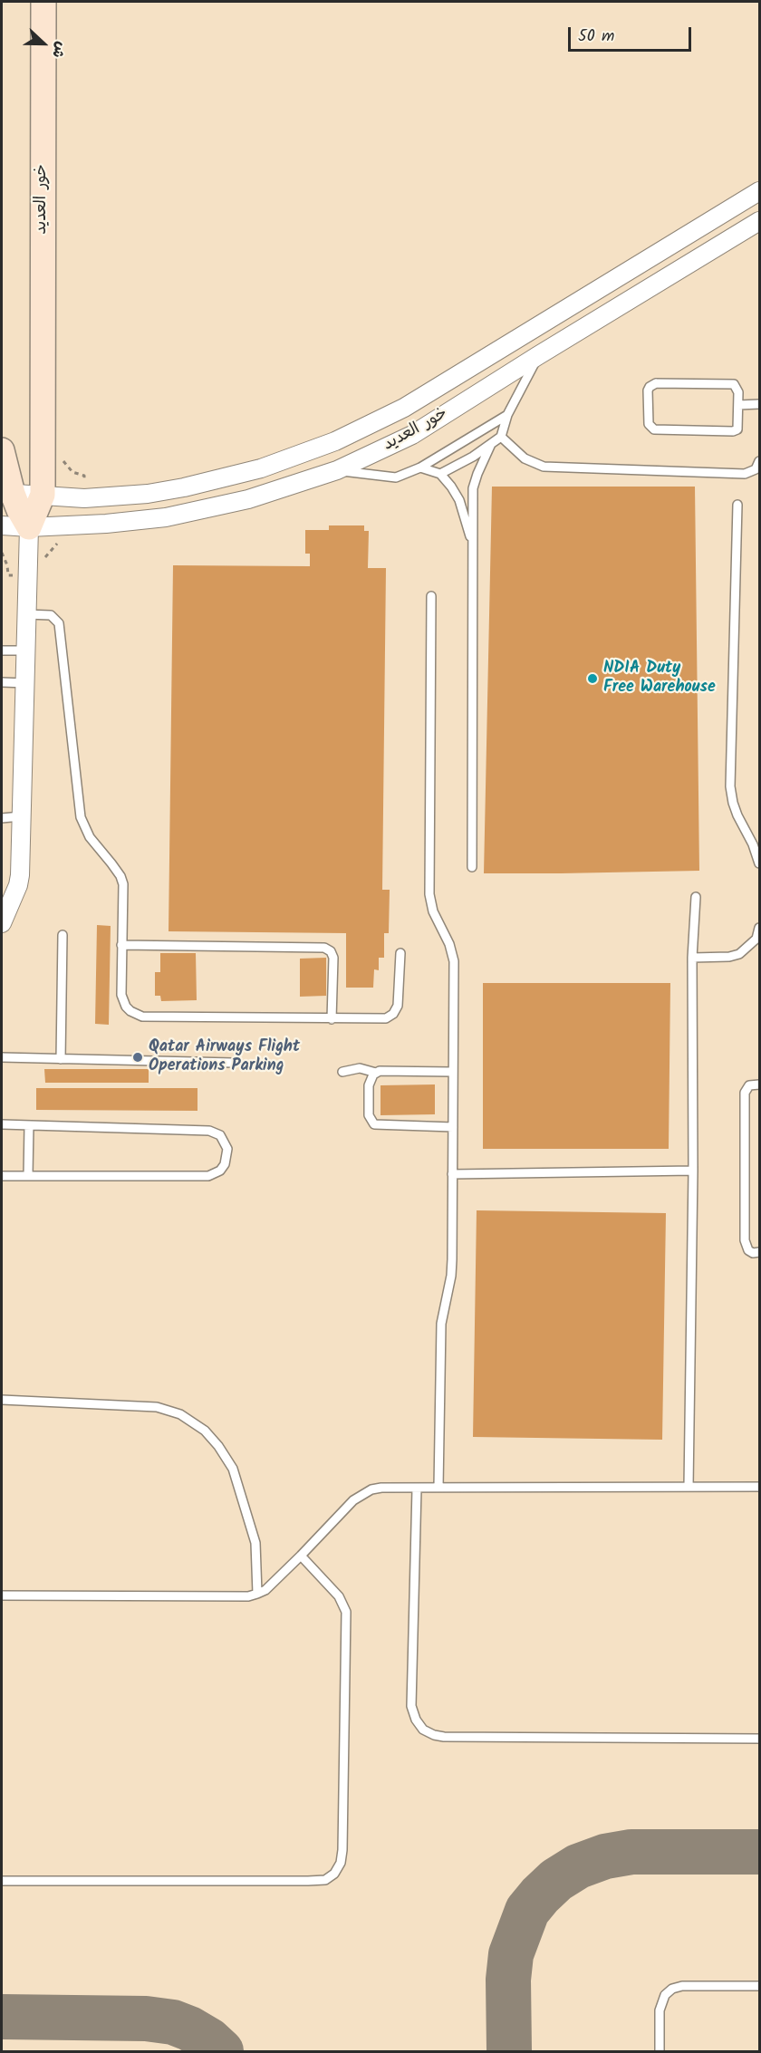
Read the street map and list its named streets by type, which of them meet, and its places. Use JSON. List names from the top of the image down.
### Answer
{
  "streets": {
    "main road": ["خور العديد"]
  },
  "places": ["NDIA Duty Free Warehouse", "Qatar Airways Flight Operations Parking"],
  "scale_bar": "50 m",
  "north": "right"
}
